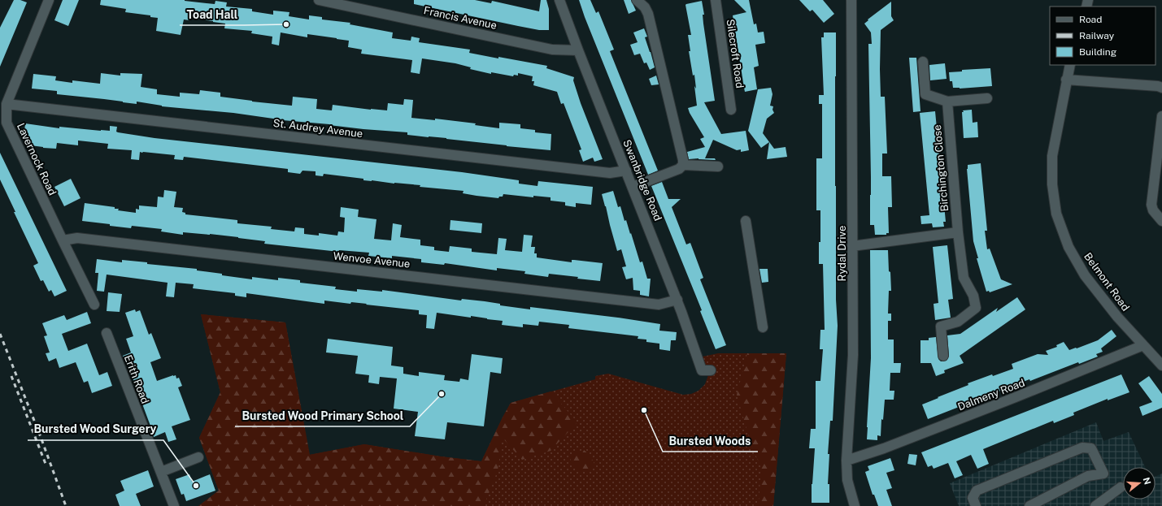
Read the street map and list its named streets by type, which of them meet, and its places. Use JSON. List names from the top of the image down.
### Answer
{
  "streets": {
    "street": [
      "Francis Avenue",
      "Silecroft Road",
      "St. Audrey Avenue",
      "Lavernock Road",
      "Birchington Close",
      "Swanbridge Road",
      "Rydal Drive",
      "Wenvoe Avenue",
      "Belmont Road",
      "Erith Road",
      "Dalmeny Road"
    ]
  },
  "crossings": [
    ["Francis Avenue", "Swanbridge Road"],
    ["St. Audrey Avenue", "Lavernock Road"],
    ["St. Audrey Avenue", "Swanbridge Road"],
    ["Lavernock Road", "Wenvoe Avenue"],
    ["Swanbridge Road", "Wenvoe Avenue"],
    ["Rydal Drive", "Dalmeny Road"],
    ["Belmont Road", "Dalmeny Road"]
  ],
  "places": [
    "Toad Hall",
    "Bursted Wood Primary School",
    "Bursted Woods",
    "Bursted Wood Surgery"
  ],
  "legend": ["Road", "Railway", "Building"],
  "north": "right"
}
